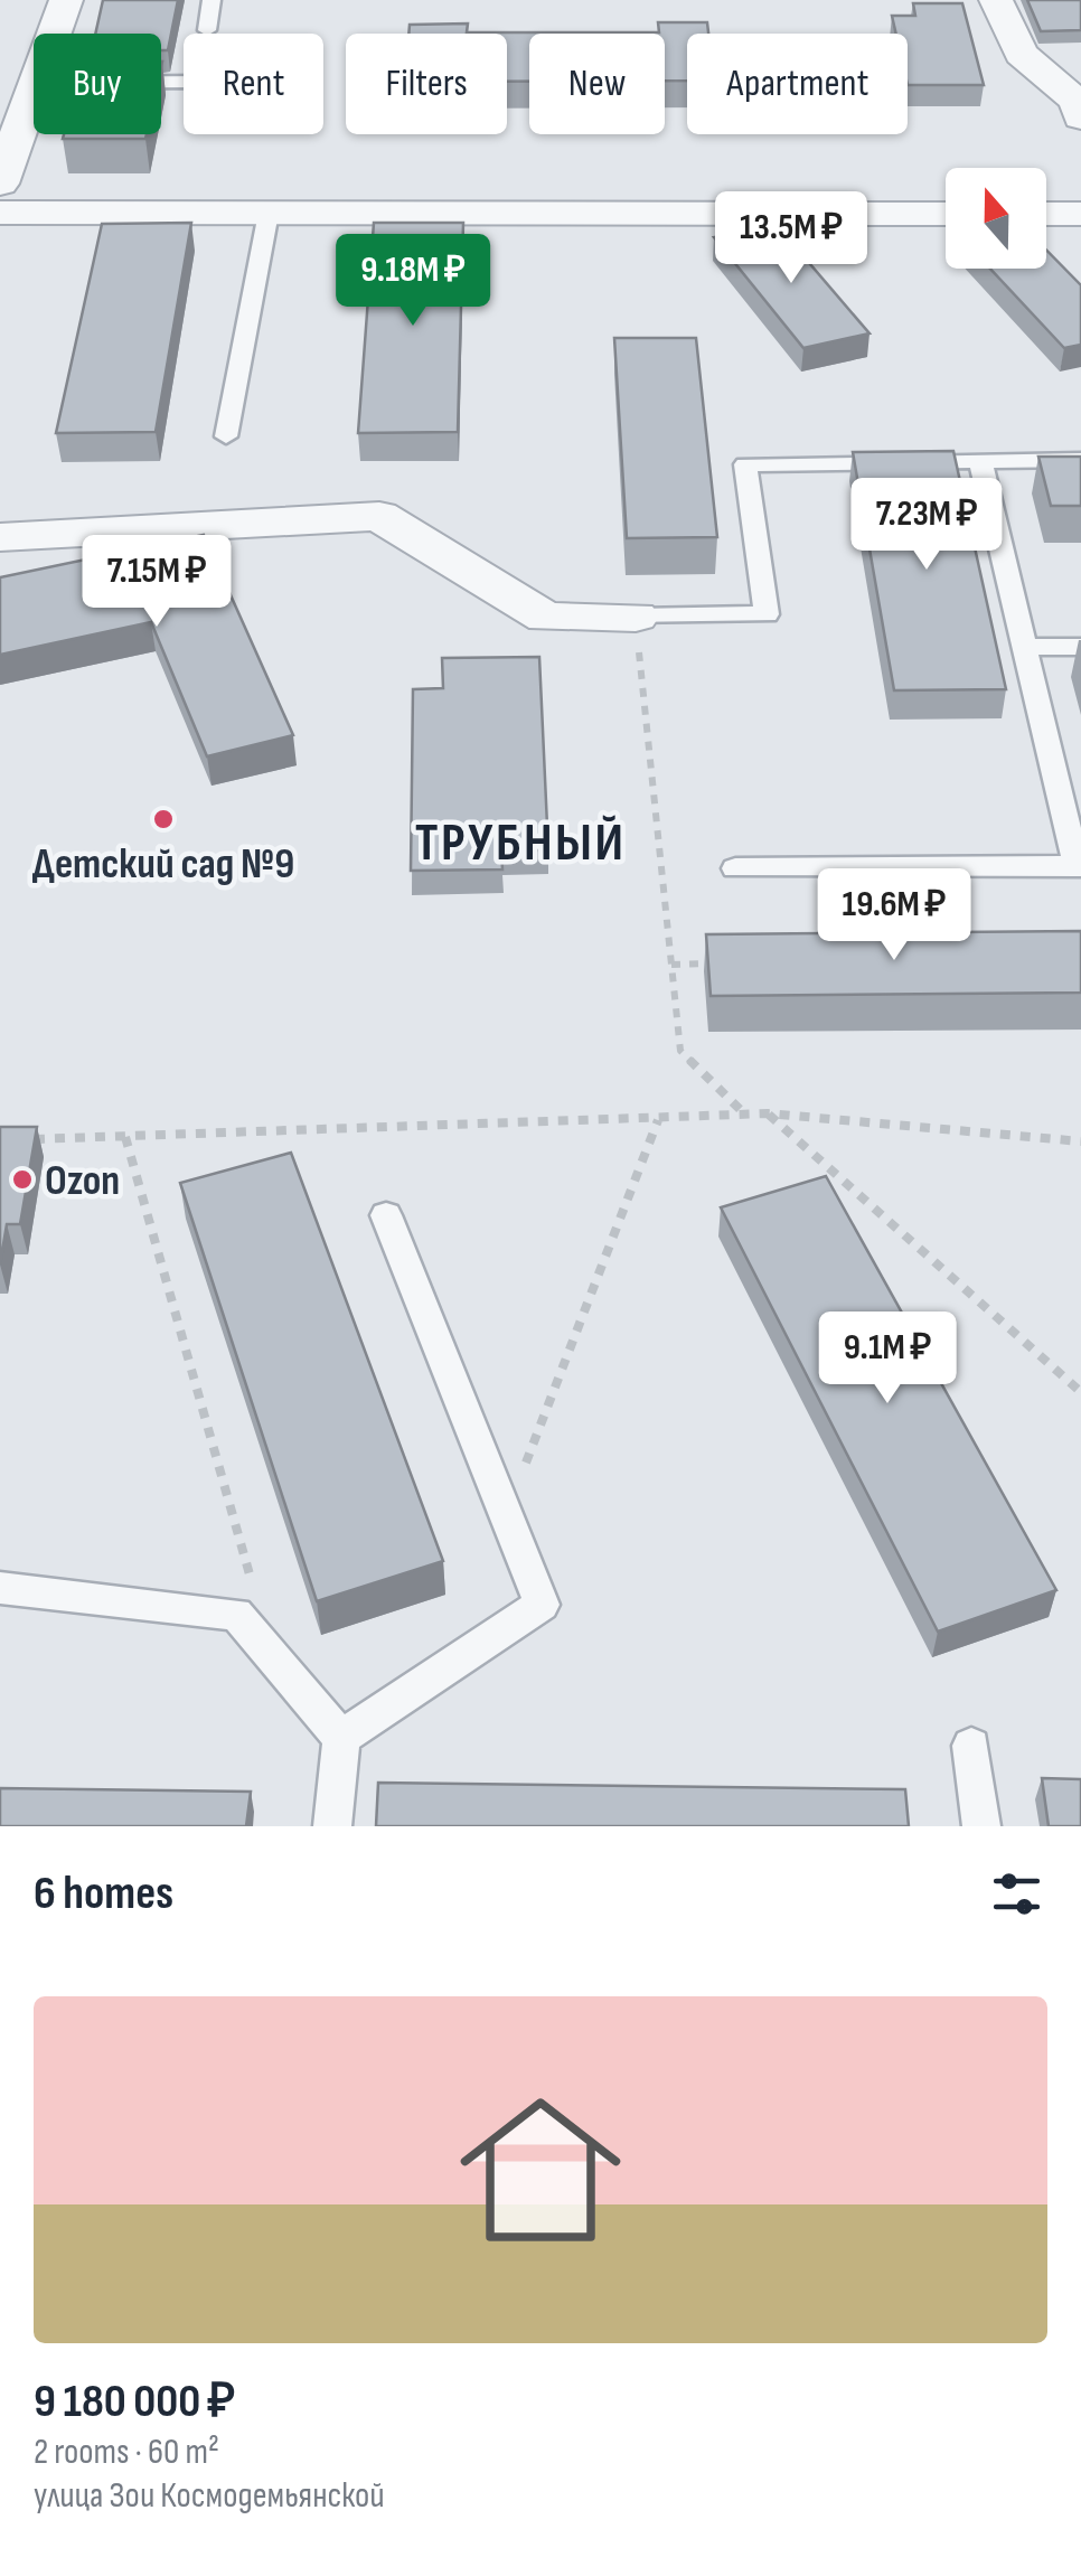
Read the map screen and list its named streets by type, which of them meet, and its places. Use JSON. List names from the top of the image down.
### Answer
{
  "districts": ["ТРУБНЫЙ"],
  "places": ["Детский сад №9", "Ozon"],
  "north": "top",
  "page": {
    "chip": [
      "Buy",
      "Rent",
      "Filters",
      "New",
      "Apartment"
    ],
    "price": [
      "13.5M ₽",
      "9.18M ₽",
      "7.23M ₽",
      "7.15M ₽",
      "19.6M ₽",
      "9.1M ₽"
    ],
    "heading": "6 homes",
    "list": [
      {
        "name": "9 180 000 ₽",
        "note": "2 rooms · 60 m² · улица Зои Космодемьянской"
      }
    ]
  }
}
